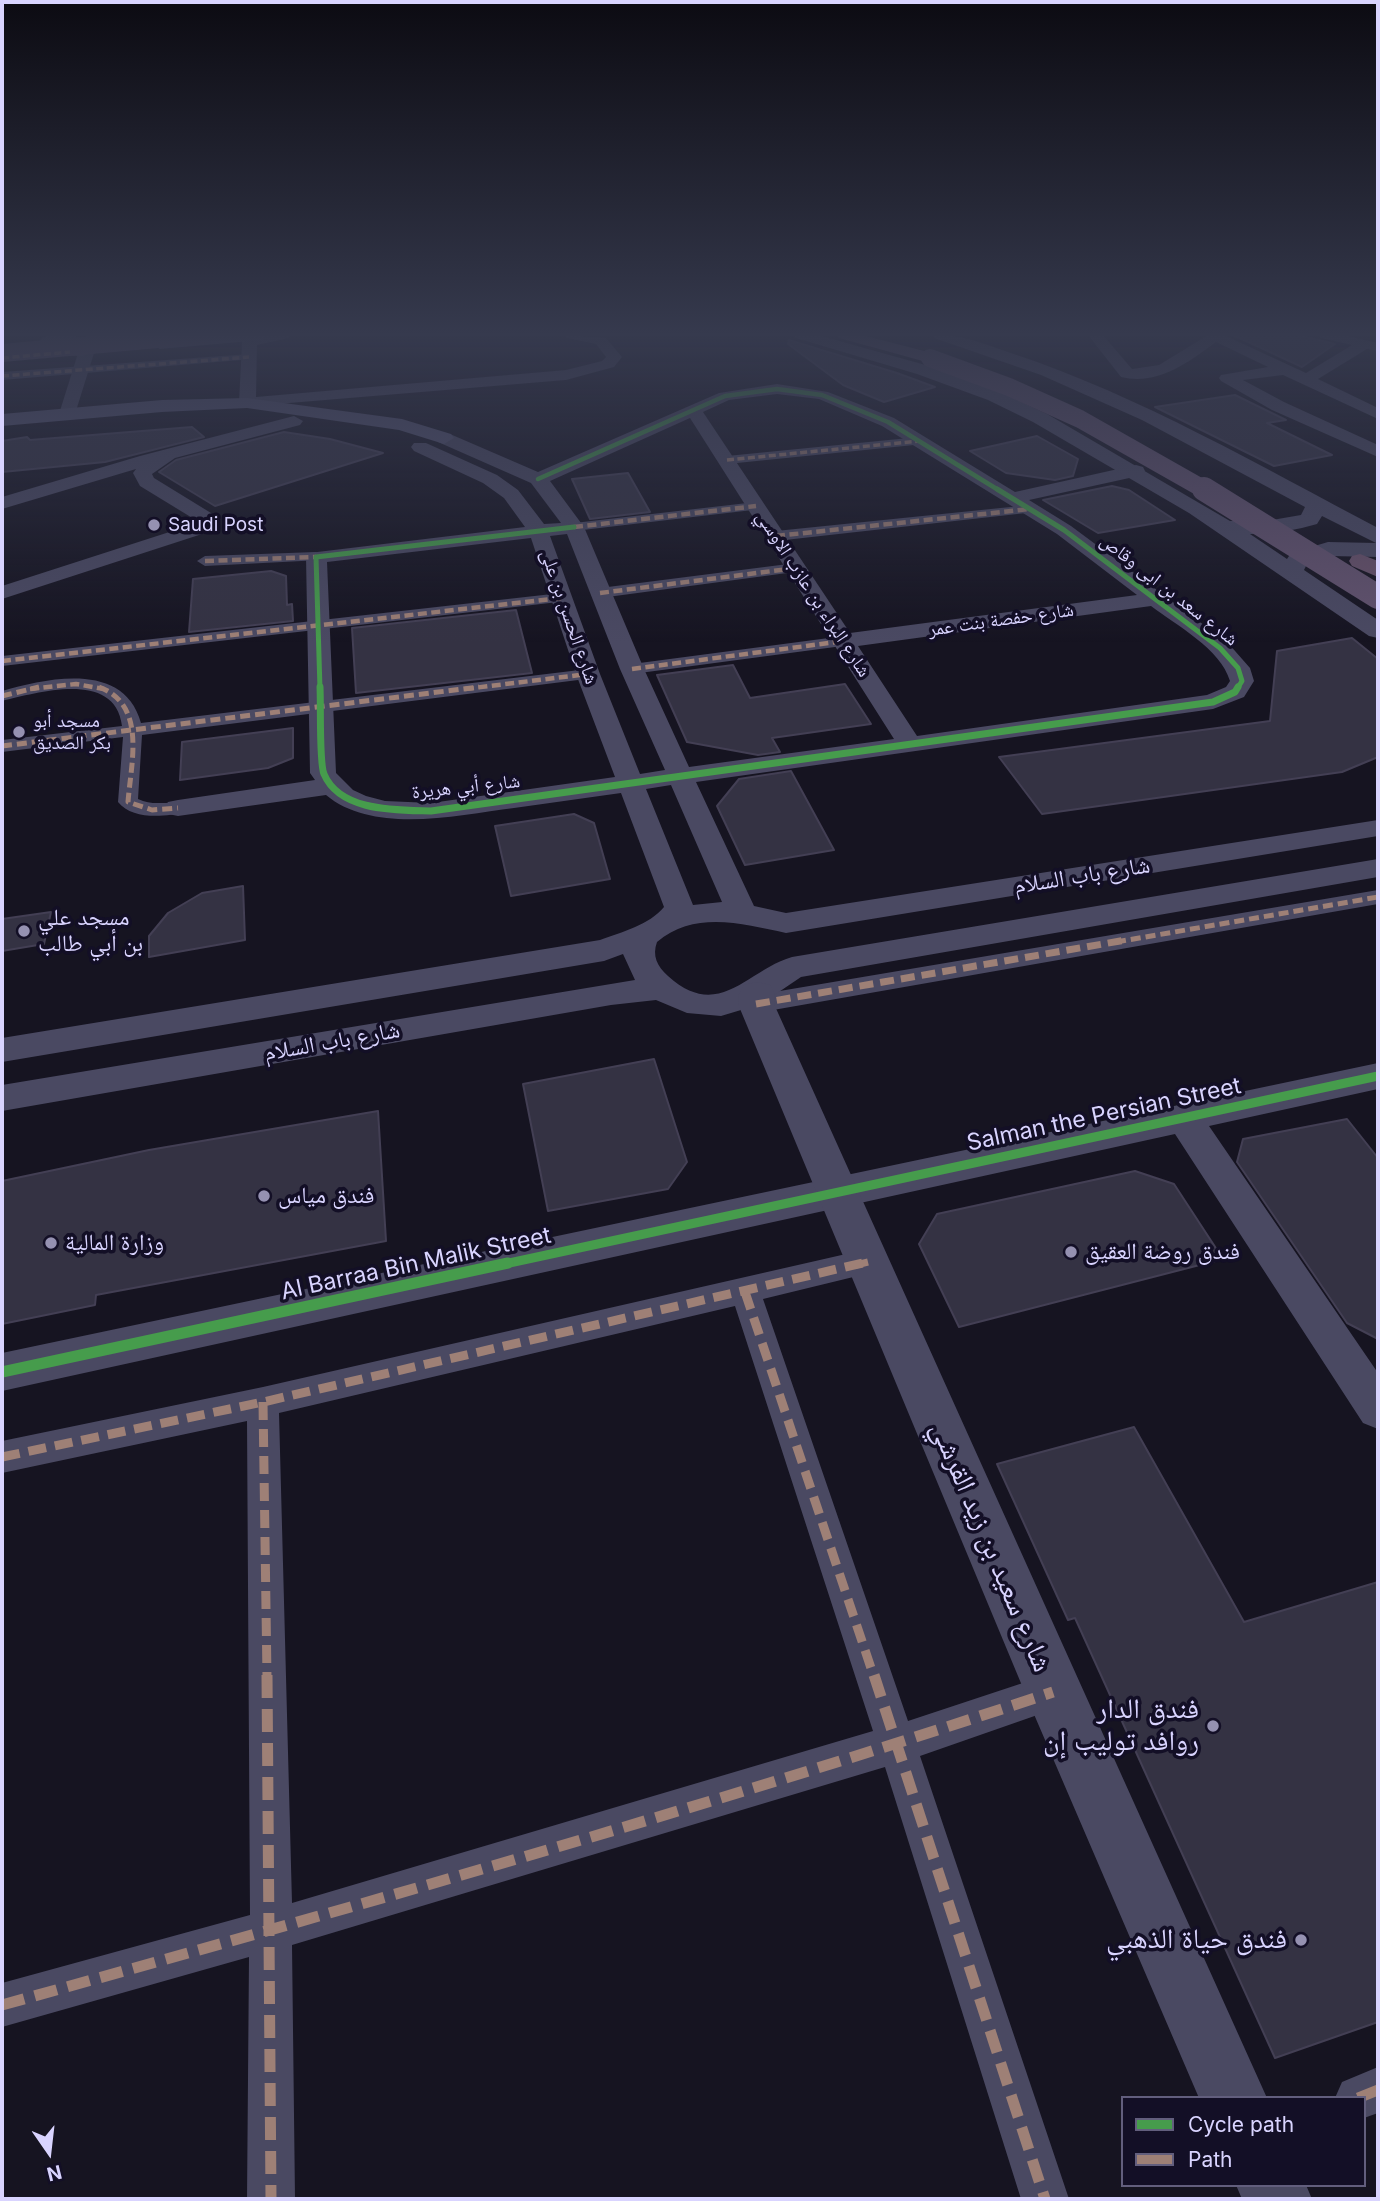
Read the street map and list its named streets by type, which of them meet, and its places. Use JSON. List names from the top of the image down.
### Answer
{
  "streets": {
    "main road": ["شارع الحسن بن على"],
    "street": [
      "شارع سعد بن ابى وقاص",
      "شارع البراء بن عازب الاوسي",
      "شارع حفصة بنت عمر",
      "شارع أبي هريرة",
      "شارع باب السلام",
      "Salman the Persian Street",
      "Al Barraa Bin Malik Street",
      "شارع سعيد بن زيد القرشي"
    ]
  },
  "crossings": [
    ["شارع سعد بن ابى وقاص", "شارع البراء بن عازب الاوسي"],
    ["شارع سعد بن ابى وقاص", "شارع الحسن بن على"],
    ["شارع سعد بن ابى وقاص", "شارع حفصة بنت عمر"],
    ["شارع سعد بن ابى وقاص", "شارع أبي هريرة"],
    ["شارع البراء بن عازب الاوسي", "شارع حفصة بنت عمر"],
    ["شارع الحسن بن على", "شارع أبي هريرة"],
    ["شارع الحسن بن على", "شارع باب السلام"],
    ["شارع باب السلام", "شارع سعيد بن زيد القرشي"],
    ["Salman the Persian Street", "Al Barraa Bin Malik Street"],
    ["Salman the Persian Street", "شارع سعيد بن زيد القرشي"],
    ["Al Barraa Bin Malik Street", "شارع سعيد بن زيد القرشي"]
  ],
  "places": [
    "Saudi Post",
    "مسجد أبو بكر الصديق",
    "مسجد علي بن أبي طالب",
    "فندق مياس",
    "وزارة المالية",
    "فندق روضة العقيق",
    "فندق الدار روافد توليب إن",
    "فندق حياة الذهبي"
  ],
  "legend": ["Cycle path", "Path"],
  "north": "bottom"
}
